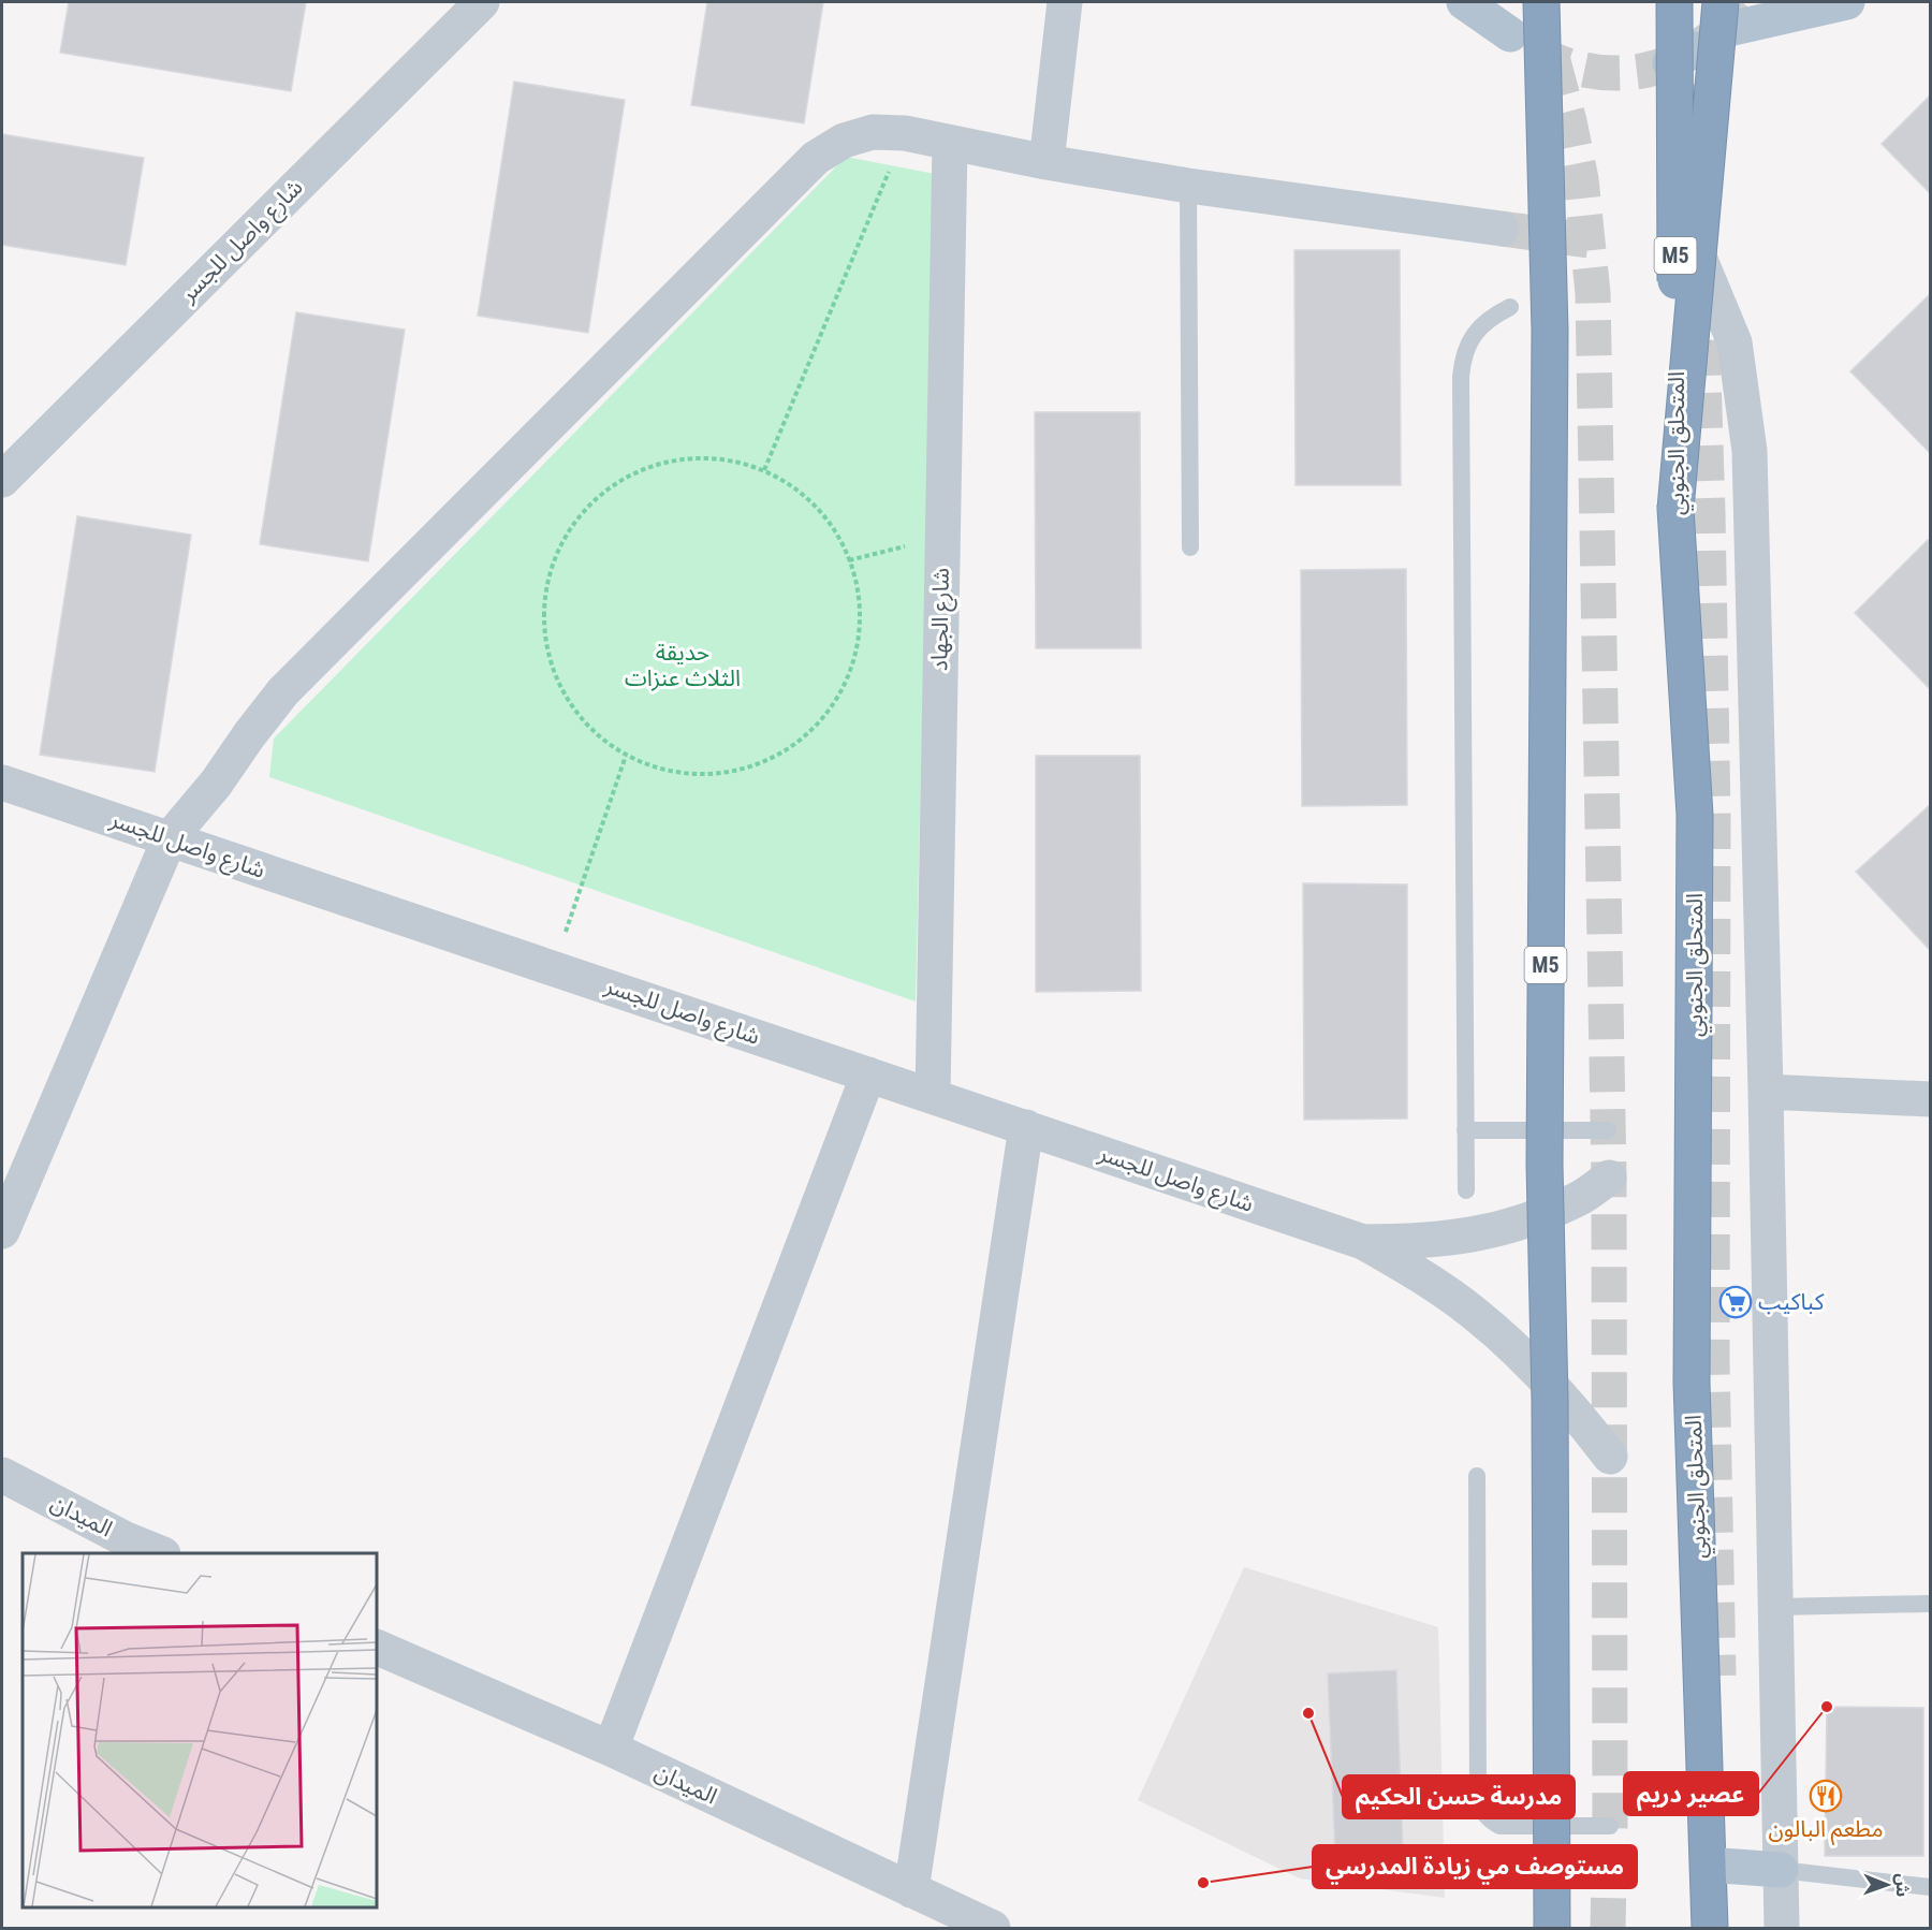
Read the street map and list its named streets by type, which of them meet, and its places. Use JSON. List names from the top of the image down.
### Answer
{
  "streets": {
    "highway": ["M5", "المتحلق الجنوبي"],
    "street": ["شارع واصل للجسر", "شارع الجهاد", "الميدان"]
  },
  "crossings": [
    ["شارع واصل للجسر", "شارع الجهاد"]
  ],
  "parks": ["حديقة الثلاث عنزات"],
  "places": {
    "supermarket": ["كباكيب"],
    "other": ["عصير دريم", "مدرسة حسن الحكيم", "مستوصف مي زيادة المدرسي"],
    "restaurant": ["مطعم البالون"]
  },
  "north": "right"
}
